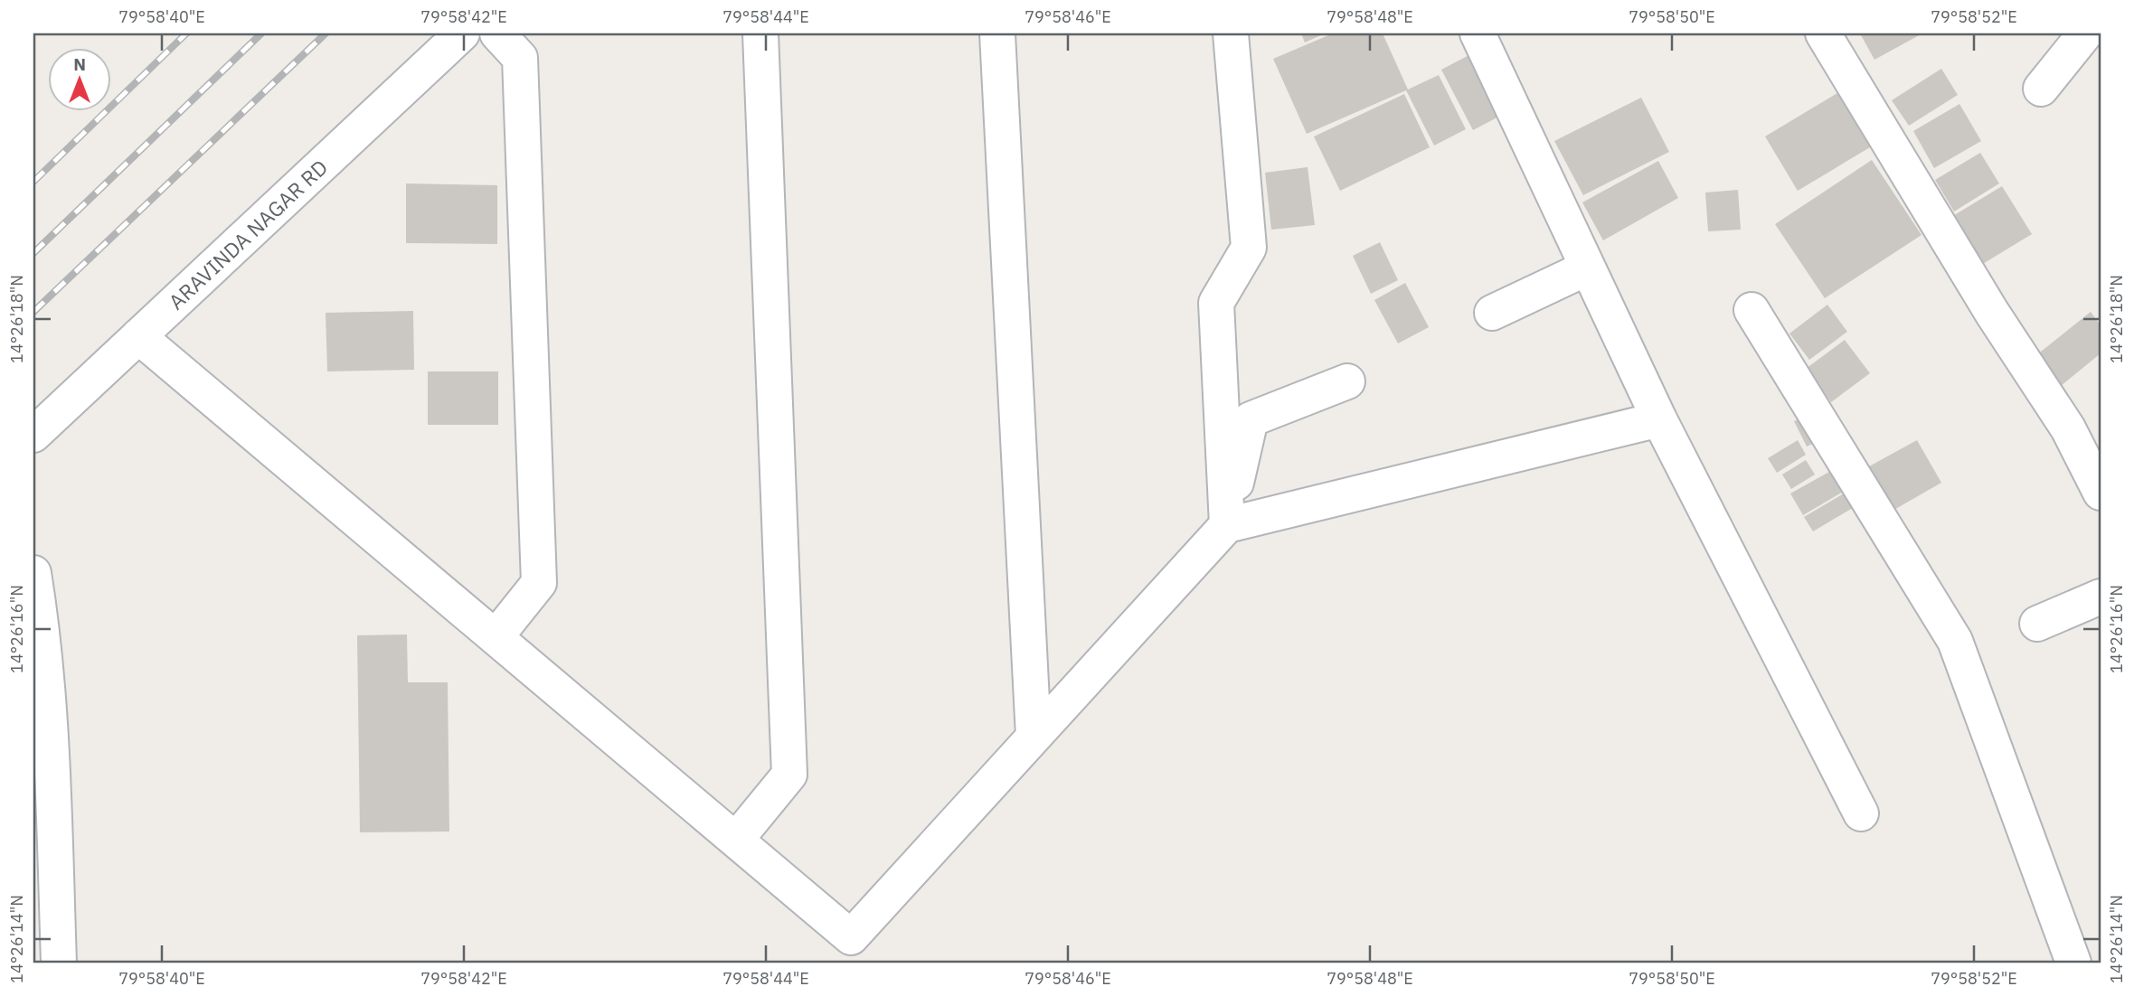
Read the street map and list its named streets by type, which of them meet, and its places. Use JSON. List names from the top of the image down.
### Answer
{
  "streets": {
    "street": ["ARAVINDA NAGAR RD"]
  },
  "north": "top",
  "coordinates": [
    "79°58'40\"E",
    "79°58'42\"E",
    "79°58'44\"E",
    "79°58'46\"E",
    "79°58'48\"E",
    "79°58'50\"E",
    "79°58'52\"E",
    "14°26'18\"N",
    "14°26'16\"N",
    "14°26'14\"N"
  ]
}
